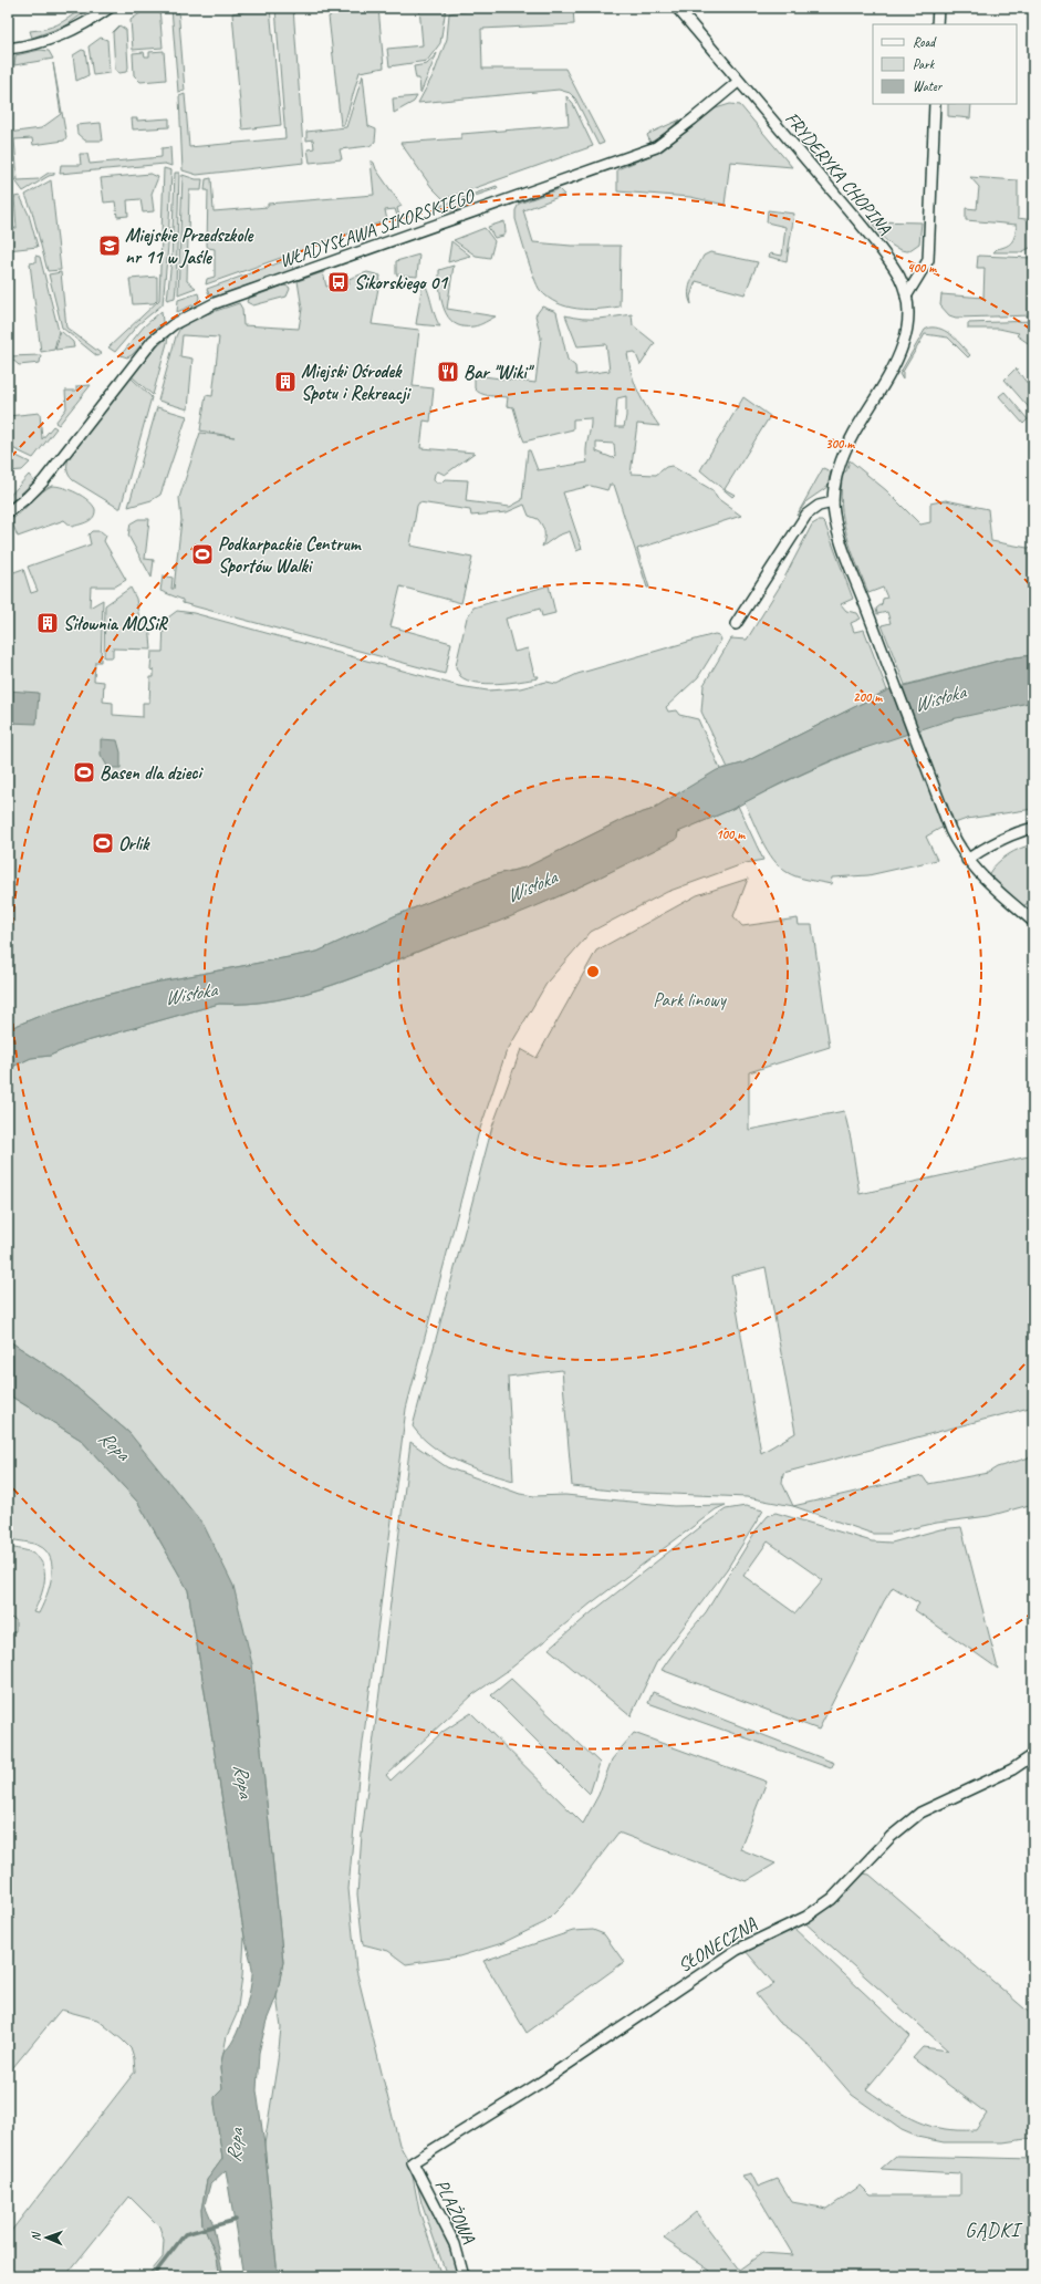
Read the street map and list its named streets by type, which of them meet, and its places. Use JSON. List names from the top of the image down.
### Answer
{
  "streets": {
    "street": [
      "FRYDERYKA CHOPINA",
      "WŁADYSŁAWA SIKORSKIEGO",
      "SŁONECZNA",
      "PLAŻOWA"
    ]
  },
  "crossings": [
    ["FRYDERYKA CHOPINA", "WŁADYSŁAWA SIKORSKIEGO"],
    ["SŁONECZNA", "PLAŻOWA"]
  ],
  "districts": ["GĄDKI"],
  "water": ["Wisłoka", "Ropa"],
  "parks": ["Park linowy"],
  "places": {
    "school or university": ["Miejskie Przedszkole nr 11 w Jaśle"],
    "bus stop": ["Sikorskiego 01"],
    "restaurant": ["Bar \"Wiki\""],
    "building": ["Miejski Ośrodek Spotu i Rekreacji", "Siłownia MOSiR"],
    "sports": ["Podkarpackie Centrum Sportów Walki", "Basen dla dzieci", "Orlik"]
  },
  "legend": ["Road", "Park", "Water"],
  "north": "left",
  "rings": [
    "400 m",
    "300 m",
    "200 m",
    "100 m"
  ]
}
